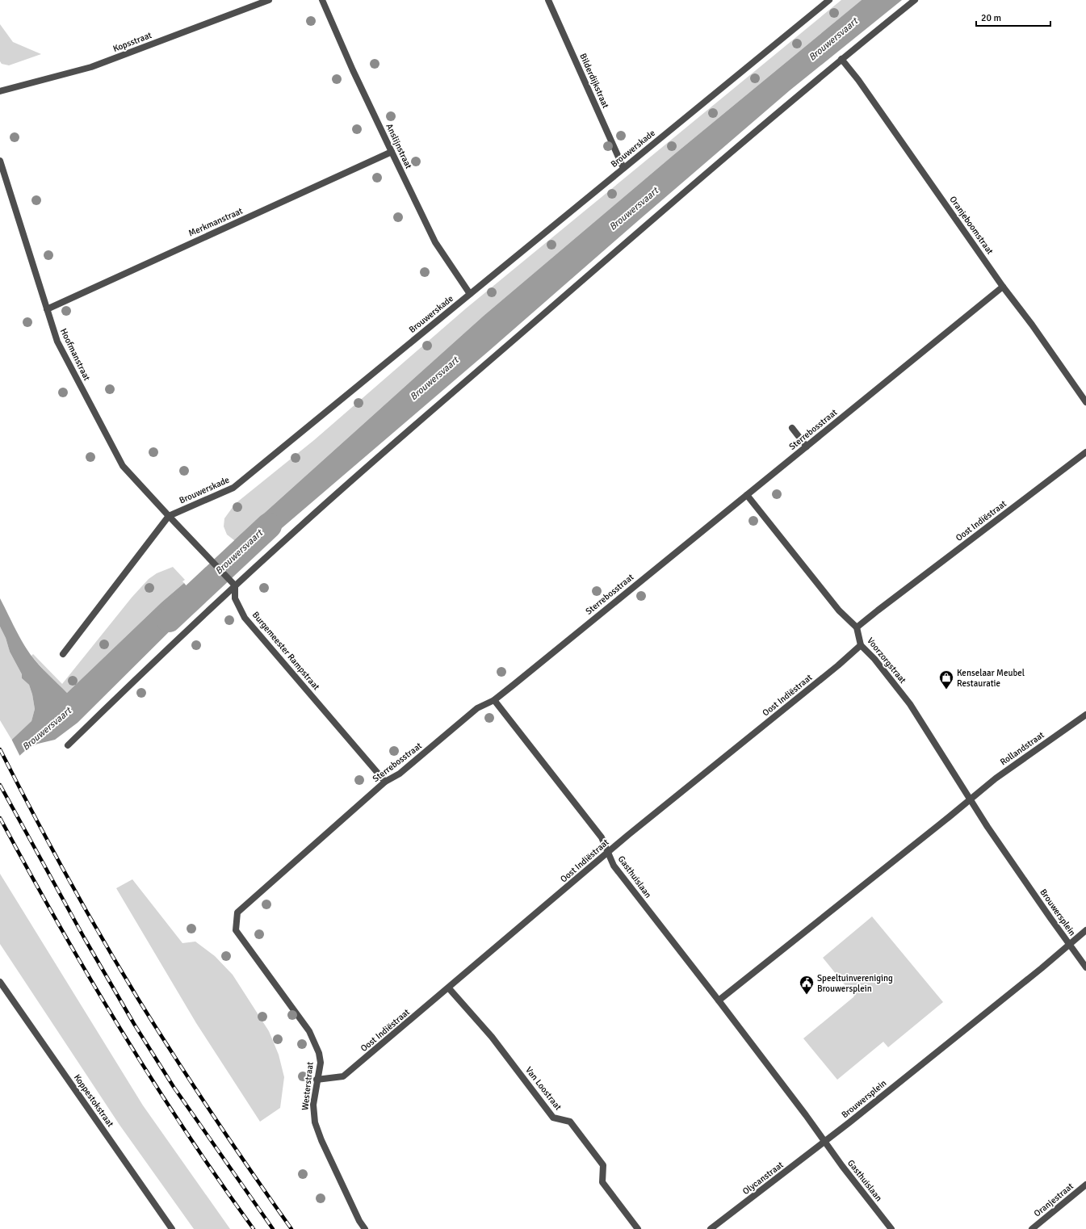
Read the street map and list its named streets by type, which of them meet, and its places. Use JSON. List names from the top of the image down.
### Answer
{
  "streets": {
    "street": [
      "Kopsstraat",
      "Bilderdijkstraat",
      "Anslijnstraat",
      "Brouwerskade",
      "Merkmanstraat",
      "Oranjeboomstraat",
      "Hoofmanstraat",
      "Sterrebosstraat",
      "Oost Indiëstraat",
      "Burgemeester Rampstraat",
      "Voorzorgstraat",
      "Rollandstraat",
      "Gasthuislaan",
      "Brouwersplein",
      "Westerstraat",
      "Van Loostraat",
      "Koppestokstraat",
      "Olycanstraat",
      "Oranjestraat"
    ]
  },
  "crossings": [
    ["Bilderdijkstraat", "Brouwerskade"],
    ["Anslijnstraat", "Brouwerskade"],
    ["Anslijnstraat", "Merkmanstraat"],
    ["Brouwerskade", "Hoofmanstraat"],
    ["Merkmanstraat", "Hoofmanstraat"],
    ["Oranjeboomstraat", "Sterrebosstraat"],
    ["Sterrebosstraat", "Burgemeester Rampstraat"],
    ["Sterrebosstraat", "Gasthuislaan"],
    ["Sterrebosstraat", "Westerstraat"],
    ["Oost Indiëstraat", "Voorzorgstraat"],
    ["Oost Indiëstraat", "Gasthuislaan"],
    ["Oost Indiëstraat", "Westerstraat"],
    ["Oost Indiëstraat", "Van Loostraat"],
    ["Voorzorgstraat", "Rollandstraat"],
    ["Voorzorgstraat", "Brouwersplein"],
    ["Rollandstraat", "Brouwersplein"],
    ["Gasthuislaan", "Brouwersplein"],
    ["Gasthuislaan", "Olycanstraat"],
    ["Brouwersplein", "Olycanstraat"]
  ],
  "water": ["Brouwersvaart"],
  "places": {
    "shop": ["Kenselaar Meubel Restauratie"],
    "public building": ["Speeltuinvereniging Brouwersplein"]
  },
  "scale_bar": "20 m"
}
